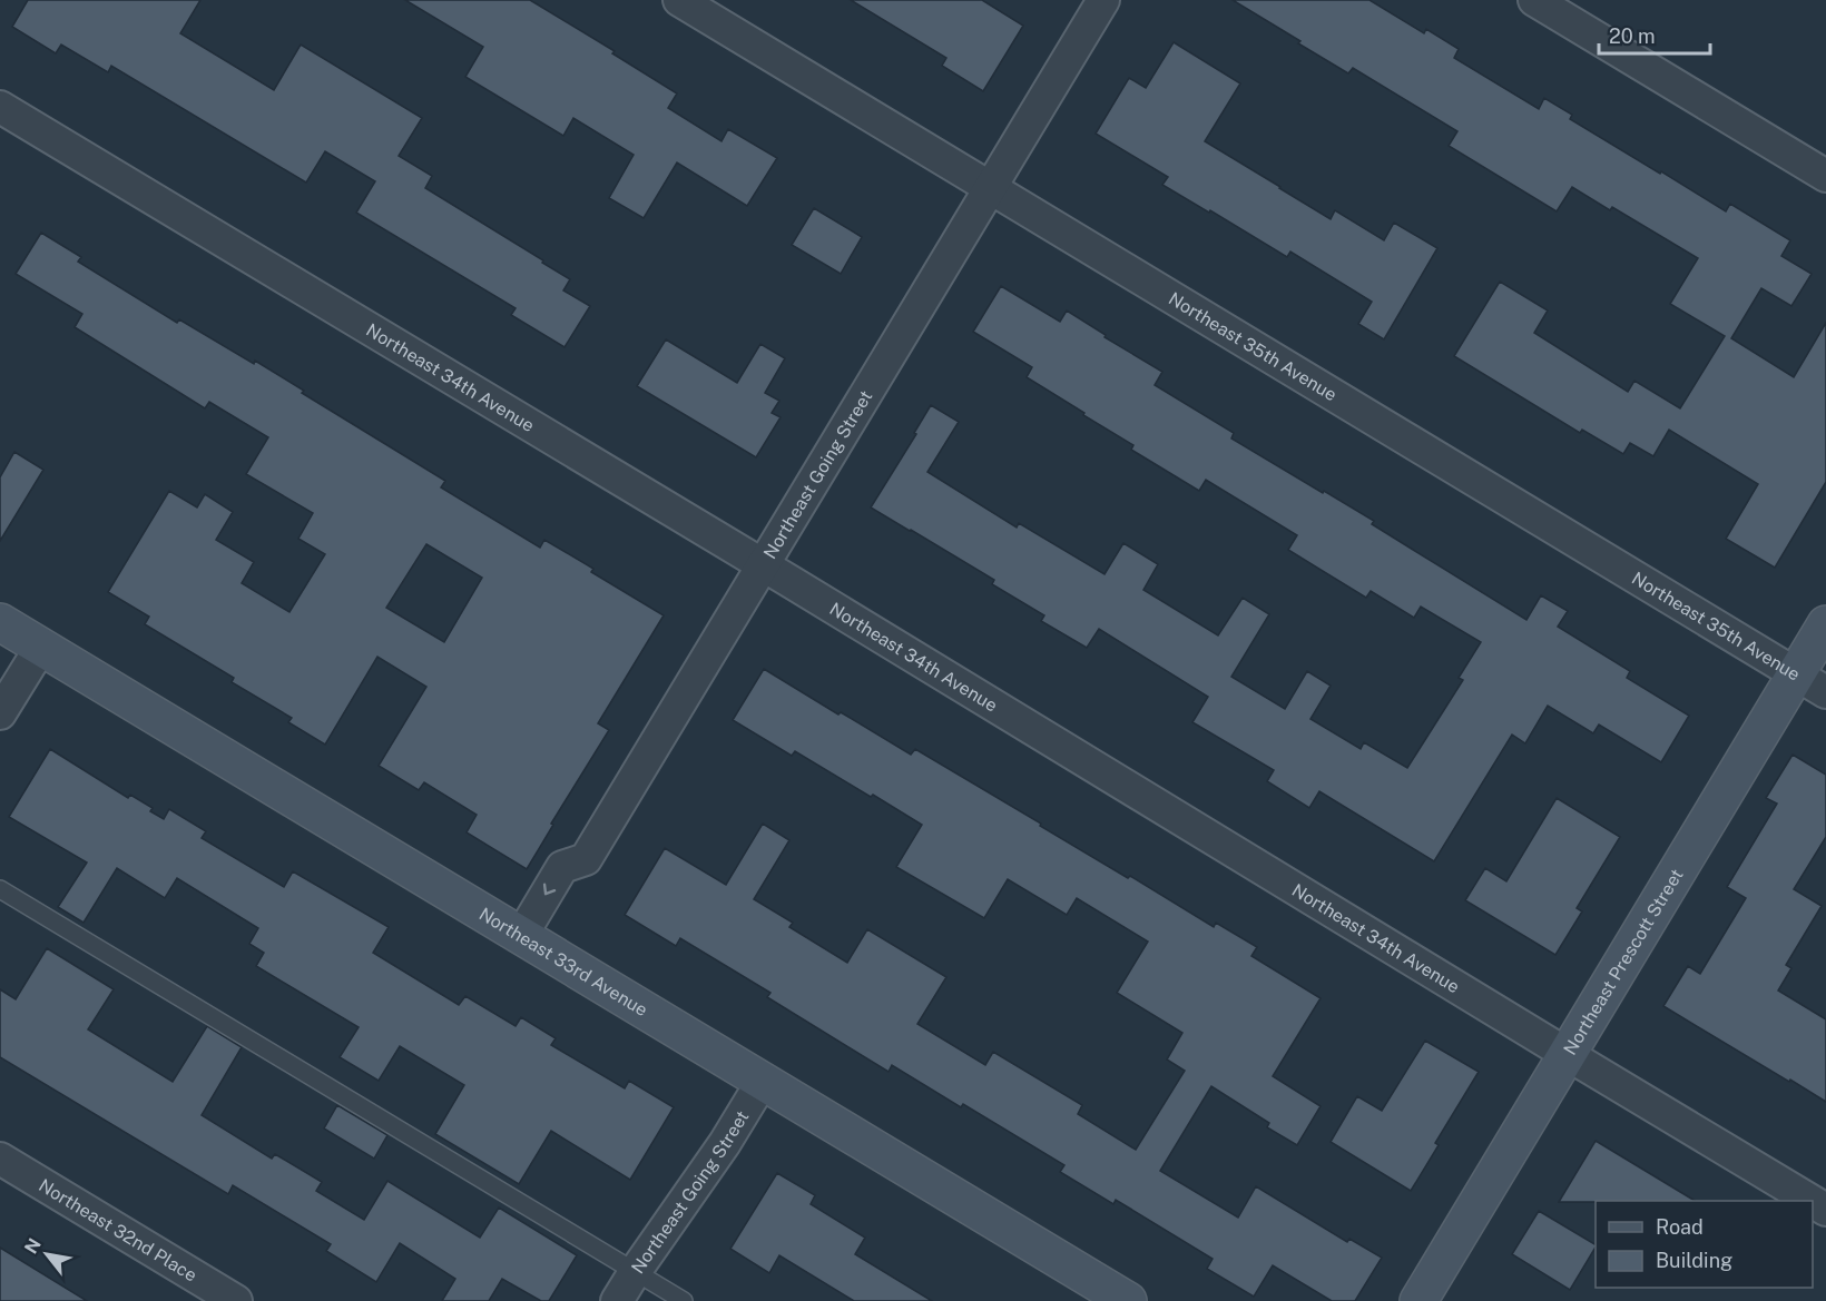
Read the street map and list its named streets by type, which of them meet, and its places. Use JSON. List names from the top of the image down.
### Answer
{
  "streets": {
    "main road": ["Northeast 33rd Avenue", "Northeast Prescott Street"],
    "street": [
      "Northeast 35th Avenue",
      "Northeast 34th Avenue",
      "Northeast Going Street",
      "Northeast 32nd Place"
    ]
  },
  "crossings": [
    ["Northeast 35th Avenue", "Northeast Going Street"],
    ["Northeast 35th Avenue", "Northeast Prescott Street"],
    ["Northeast 34th Avenue", "Northeast Going Street"],
    ["Northeast 34th Avenue", "Northeast Prescott Street"],
    ["Northeast Going Street", "Northeast 33rd Avenue"]
  ],
  "legend": ["Road", "Building"],
  "scale_bar": "20 m",
  "north": "top left"
}
